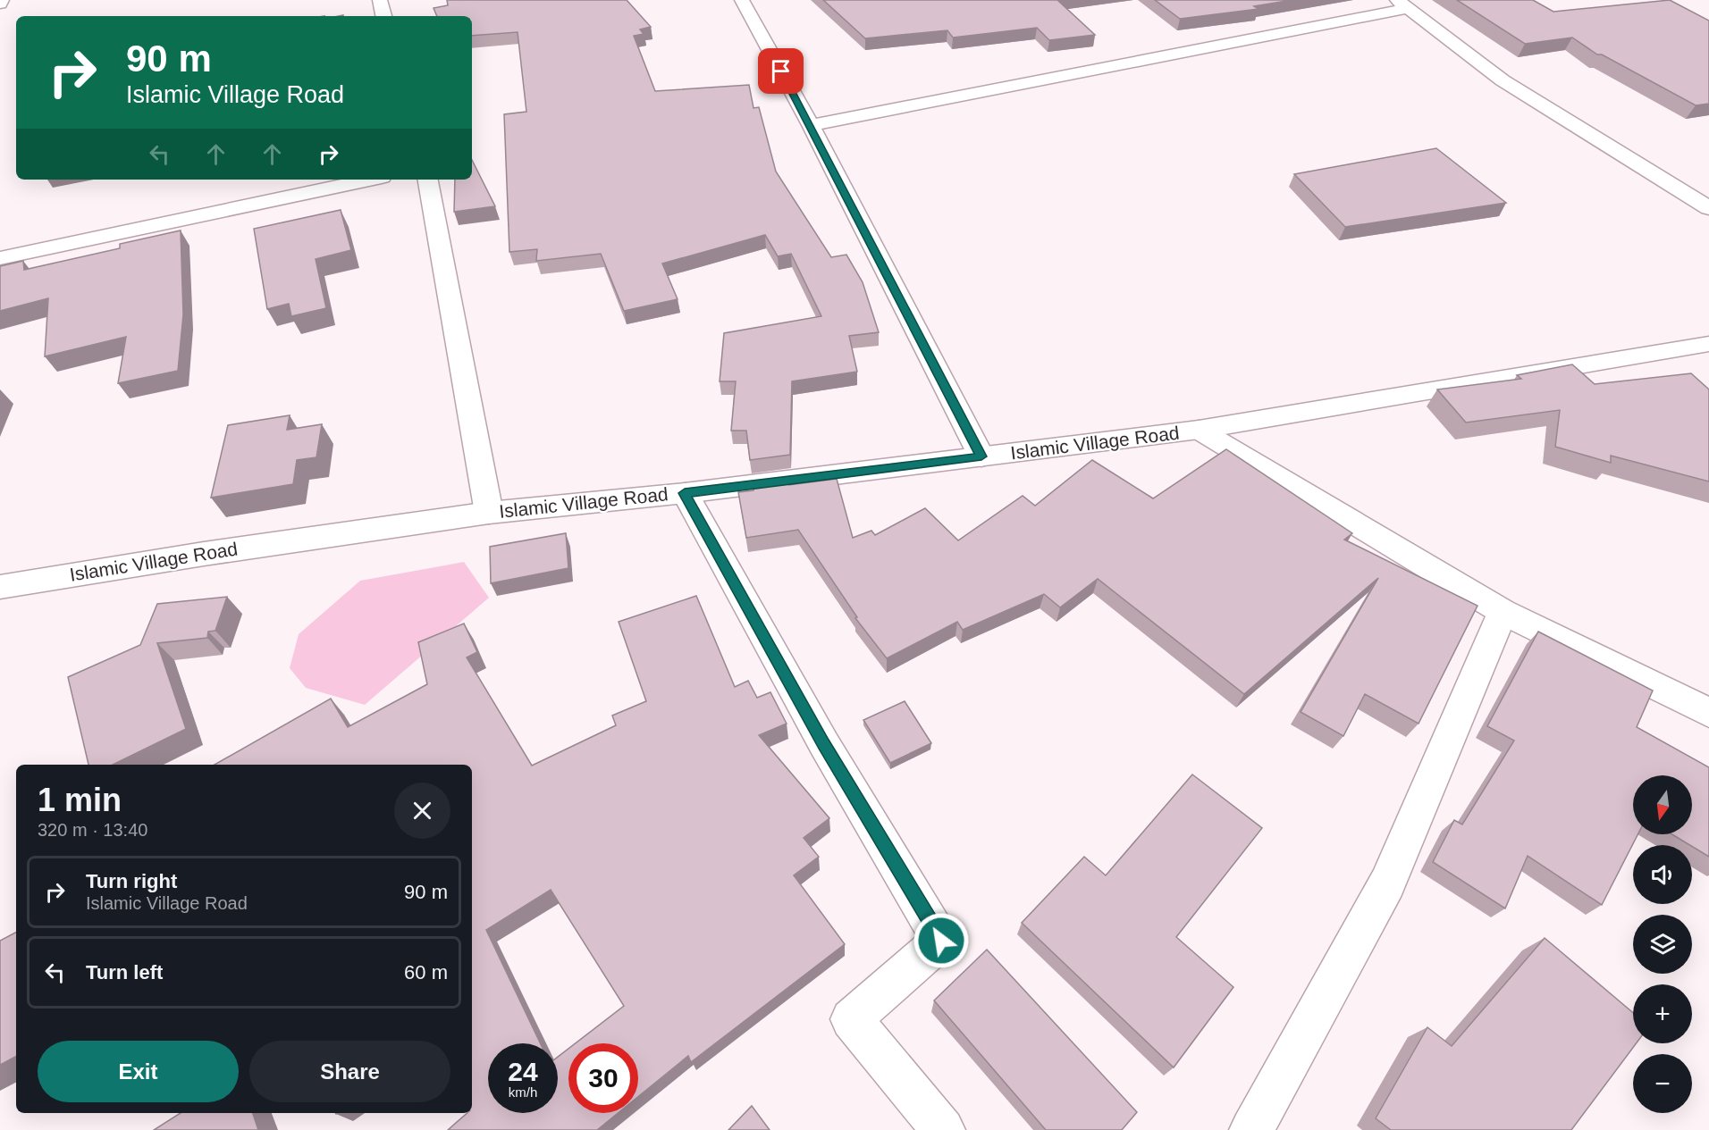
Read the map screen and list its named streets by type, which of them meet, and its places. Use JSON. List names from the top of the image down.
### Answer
{
  "streets": {
    "street": ["Islamic Village Road"]
  },
  "north": "bottom",
  "page": {
    "turn": ["90 m", "Islamic Village Road"],
    "heading": ["1 min", "320 m · 13:40"],
    "map_buttons": ["+", "−"],
    "list": [
      {
        "name": "Turn right",
        "note": "Islamic Village Road",
        "value": "90 m"
      },
      {
        "name": "Turn left",
        "value": "60 m"
      }
    ],
    "buttons": ["Exit", "Share"],
    "speed": "24 km/h",
    "limit": "30"
  }
}
